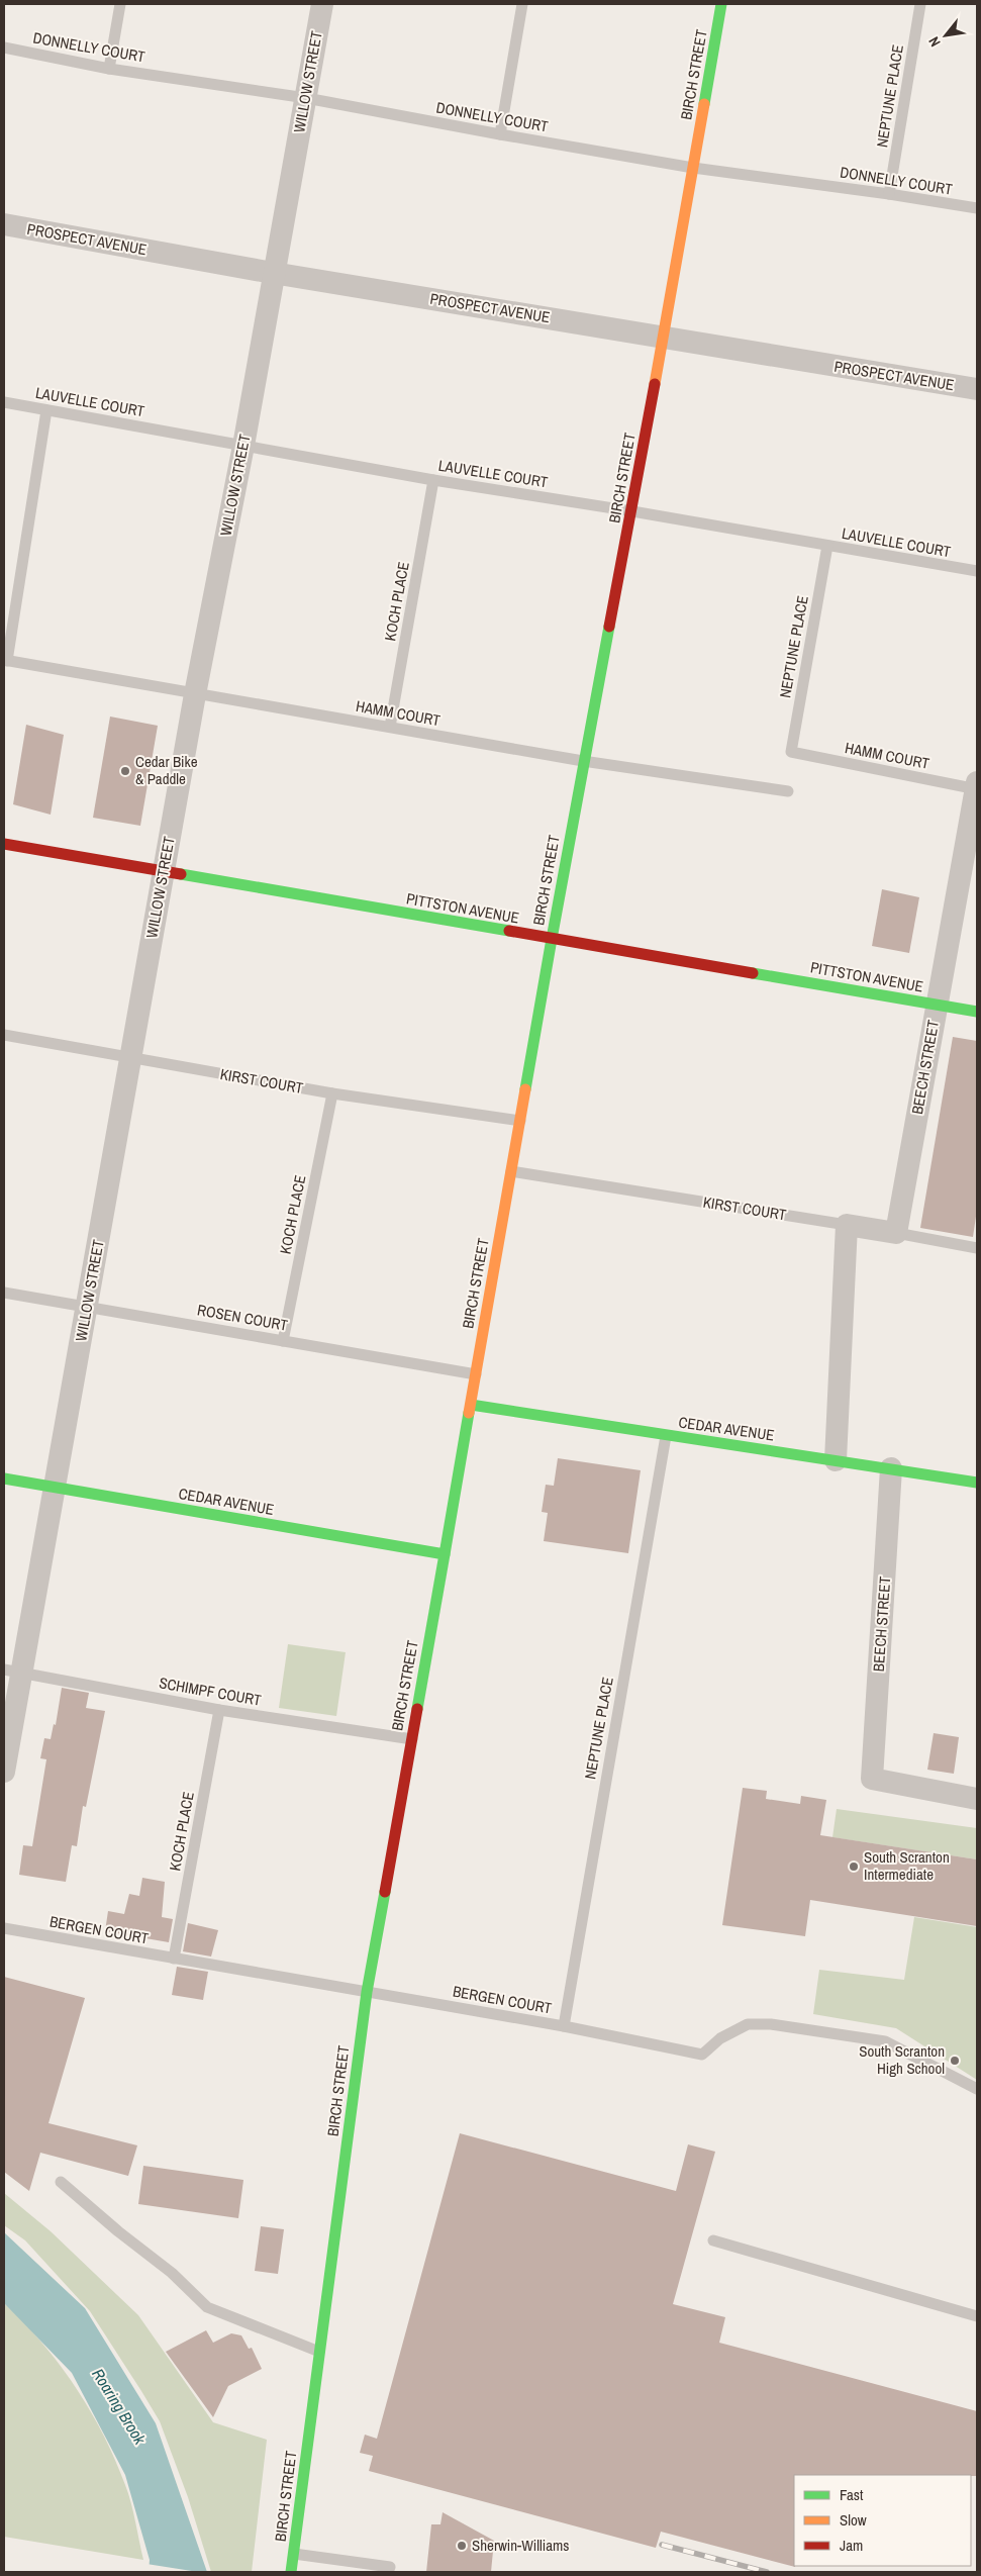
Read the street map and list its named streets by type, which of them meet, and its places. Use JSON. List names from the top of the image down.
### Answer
{
  "streets": {
    "main road": ["BIRCH STREET", "PITTSTON AVENUE", "CEDAR AVENUE"],
    "street": [
      "WILLOW STREET",
      "PROSPECT AVENUE",
      "BEECH STREET",
      "KIRST COURT"
    ],
    "lane": [
      "DONNELLY COURT",
      "NEPTUNE PLACE",
      "LAUVELLE COURT",
      "KOCH PLACE",
      "HAMM COURT",
      "ROSEN COURT",
      "SCHIMPF COURT",
      "BERGEN COURT"
    ]
  },
  "crossings": [
    ["DONNELLY COURT", "BIRCH STREET"],
    ["DONNELLY COURT", "WILLOW STREET"],
    ["DONNELLY COURT", "NEPTUNE PLACE"],
    ["BIRCH STREET", "PROSPECT AVENUE"],
    ["BIRCH STREET", "LAUVELLE COURT"],
    ["BIRCH STREET", "HAMM COURT"],
    ["BIRCH STREET", "PITTSTON AVENUE"],
    ["BIRCH STREET", "KIRST COURT"],
    ["BIRCH STREET", "ROSEN COURT"],
    ["BIRCH STREET", "CEDAR AVENUE"],
    ["BIRCH STREET", "SCHIMPF COURT"],
    ["BIRCH STREET", "BERGEN COURT"],
    ["WILLOW STREET", "PROSPECT AVENUE"],
    ["WILLOW STREET", "LAUVELLE COURT"],
    ["WILLOW STREET", "HAMM COURT"],
    ["WILLOW STREET", "PITTSTON AVENUE"],
    ["WILLOW STREET", "KIRST COURT"],
    ["WILLOW STREET", "ROSEN COURT"],
    ["WILLOW STREET", "CEDAR AVENUE"],
    ["WILLOW STREET", "SCHIMPF COURT"],
    ["NEPTUNE PLACE", "LAUVELLE COURT"],
    ["NEPTUNE PLACE", "HAMM COURT"],
    ["NEPTUNE PLACE", "CEDAR AVENUE"],
    ["NEPTUNE PLACE", "BERGEN COURT"],
    ["LAUVELLE COURT", "KOCH PLACE"],
    ["KOCH PLACE", "HAMM COURT"],
    ["KOCH PLACE", "KIRST COURT"],
    ["KOCH PLACE", "ROSEN COURT"],
    ["KOCH PLACE", "SCHIMPF COURT"],
    ["KOCH PLACE", "BERGEN COURT"],
    ["HAMM COURT", "BEECH STREET"],
    ["PITTSTON AVENUE", "BEECH STREET"],
    ["BEECH STREET", "KIRST COURT"],
    ["BEECH STREET", "CEDAR AVENUE"]
  ],
  "water": ["Roaring Brook"],
  "places": [
    "Cedar Bike & Paddle",
    "South Scranton Intermediate",
    "South Scranton High School",
    "Sherwin-Williams"
  ],
  "legend": ["Fast", "Slow", "Jam"],
  "north": "bottom left"
}
